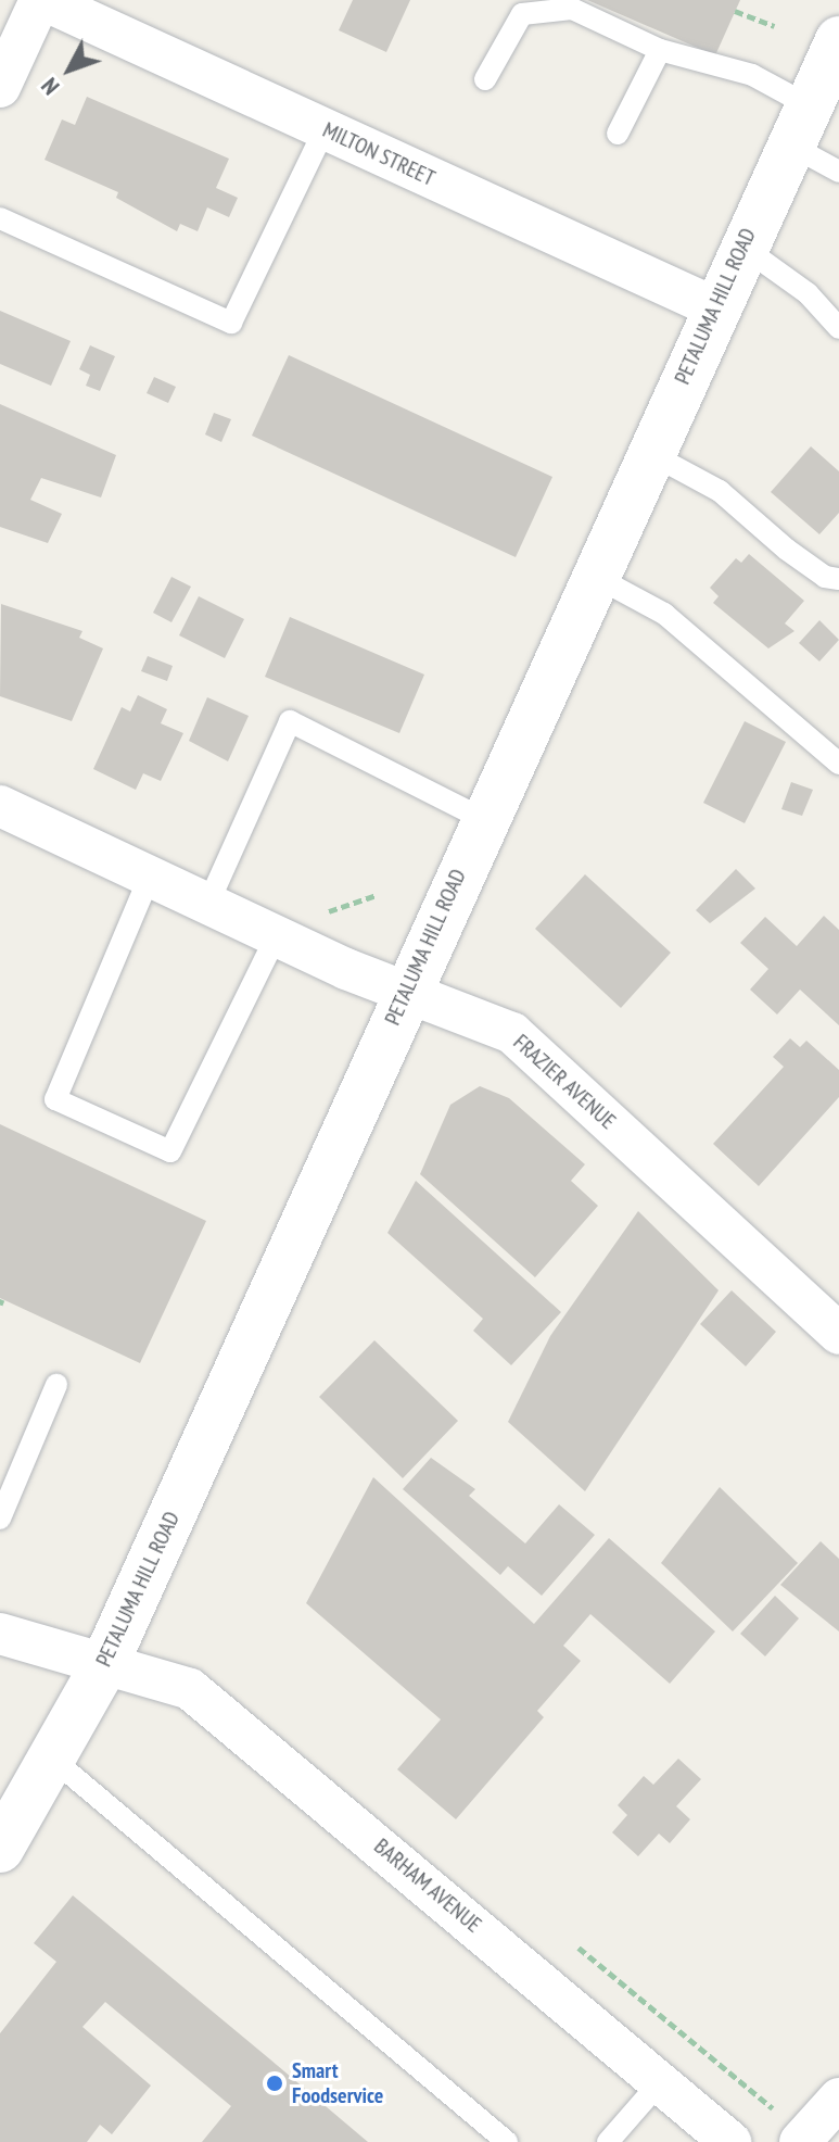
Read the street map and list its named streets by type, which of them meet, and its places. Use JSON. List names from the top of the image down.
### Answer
{
  "streets": {
    "main road": ["PETALUMA HILL ROAD"],
    "street": ["MILTON STREET", "FRAZIER AVENUE", "BARHAM AVENUE"]
  },
  "crossings": [
    ["MILTON STREET", "PETALUMA HILL ROAD"],
    ["PETALUMA HILL ROAD", "FRAZIER AVENUE"],
    ["PETALUMA HILL ROAD", "BARHAM AVENUE"]
  ],
  "places": ["Smart Foodservice"],
  "north": "bottom left"
}
